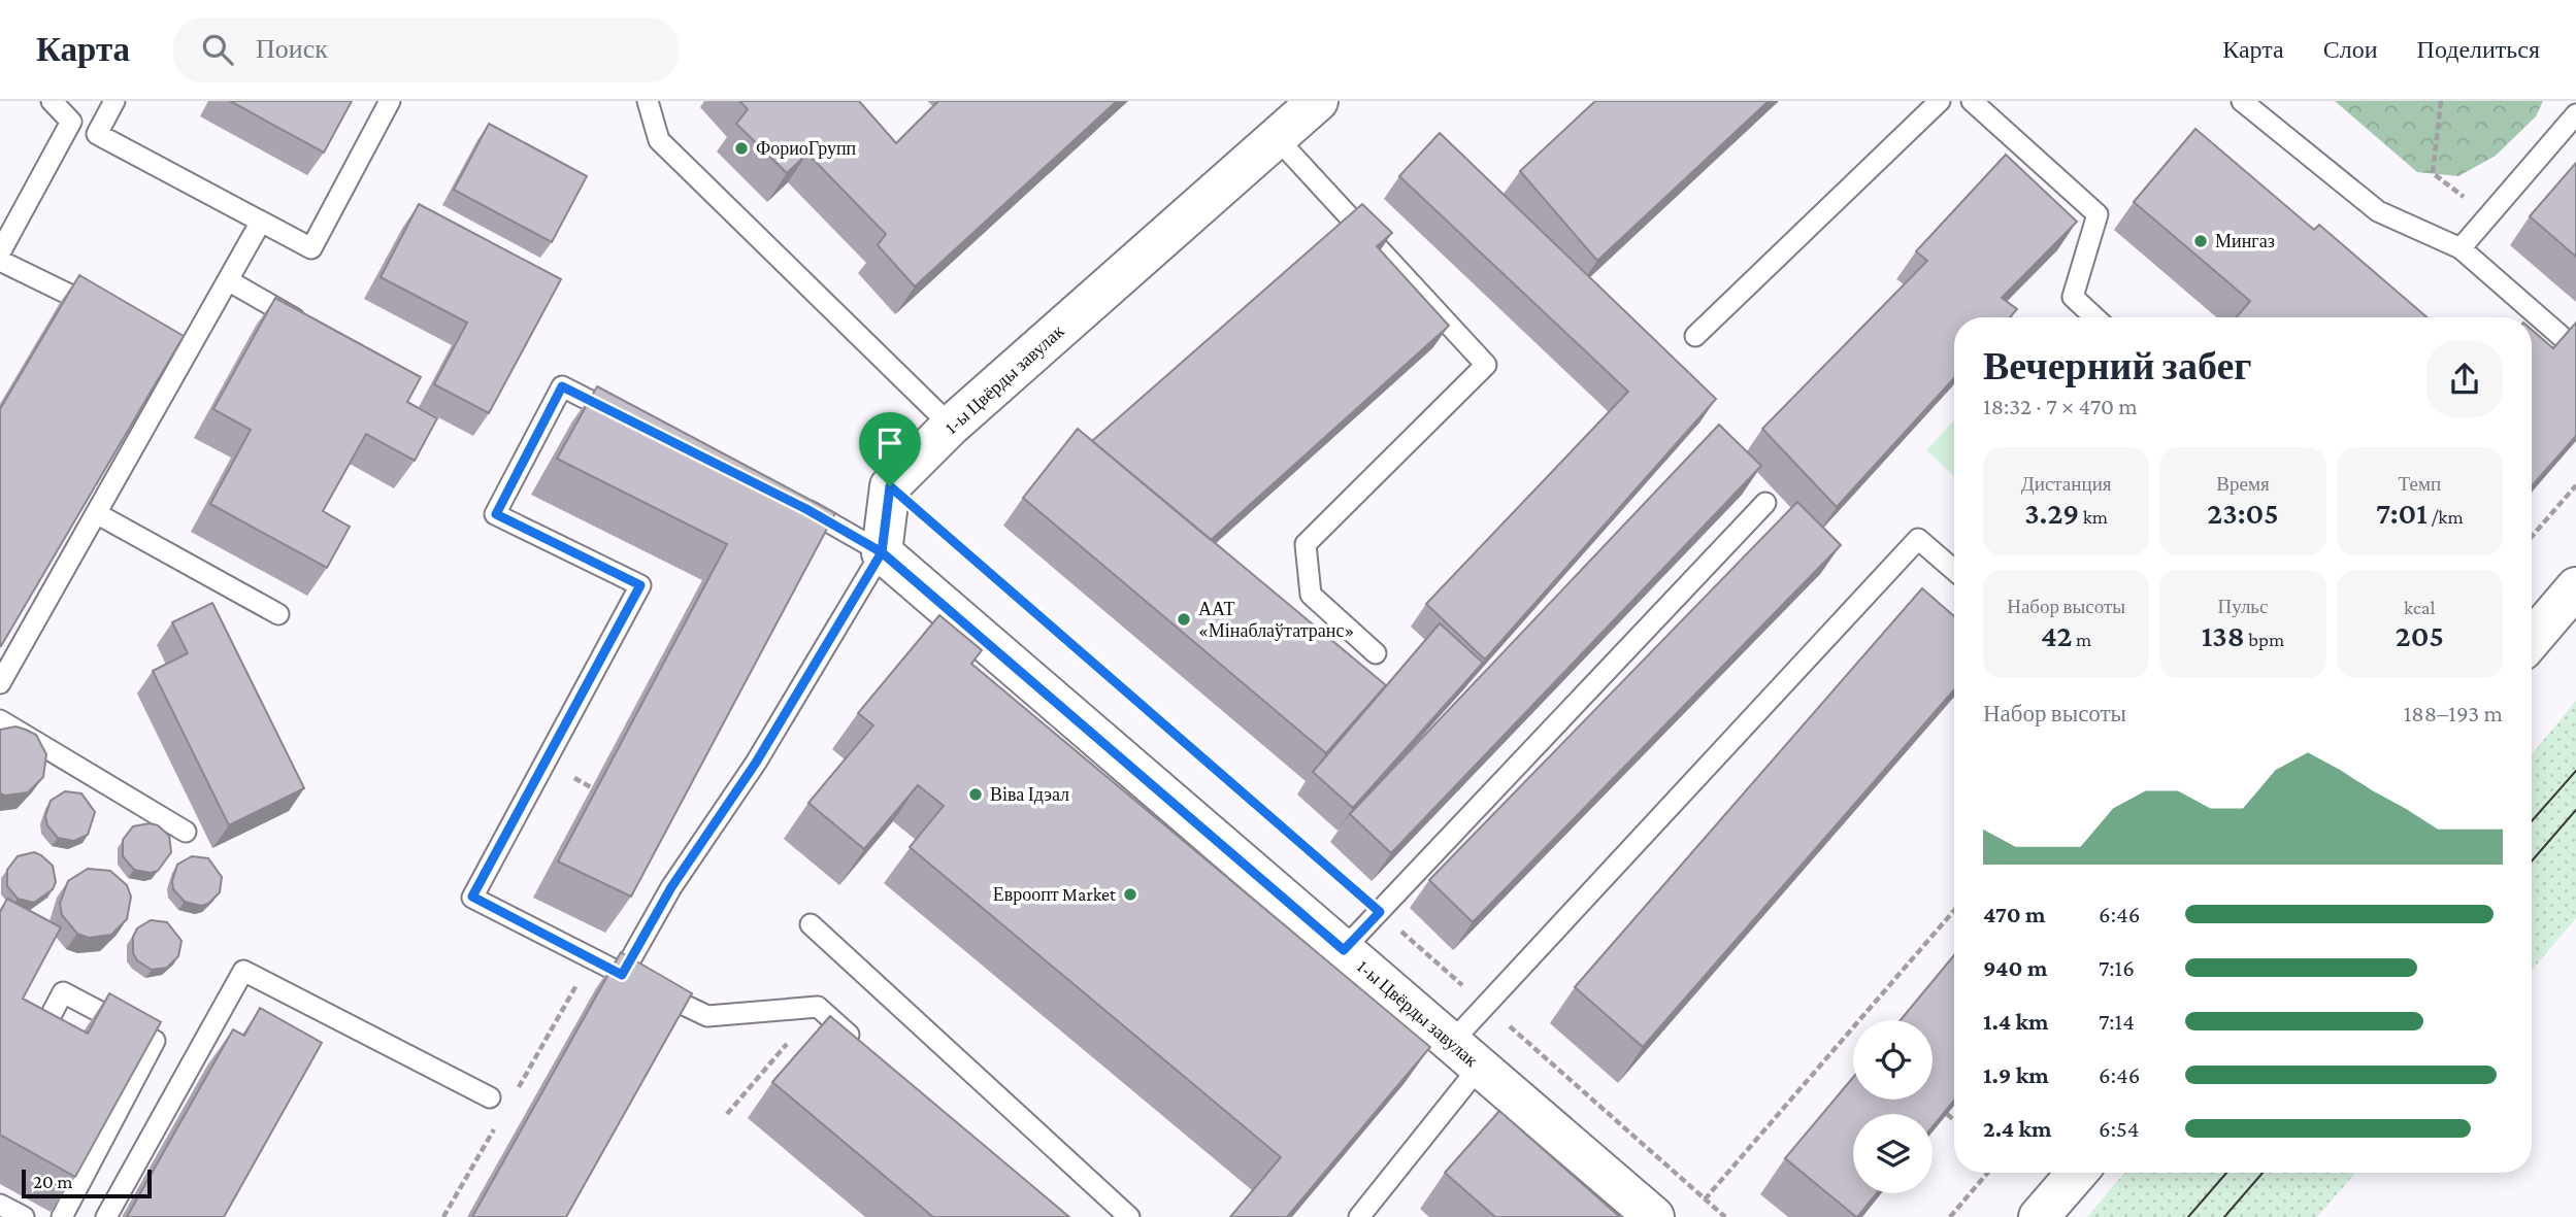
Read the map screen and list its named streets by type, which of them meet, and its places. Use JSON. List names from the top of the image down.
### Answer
{
  "streets": {
    "street": ["1-ы Цвёрды завулак"]
  },
  "places": [
    "ФориоГрупп",
    "Мингаз",
    "ААТ «Мінаблаўтатранс»",
    "Віва Ідэал",
    "Евроопт Market"
  ],
  "scale_bar": "20 m",
  "page": {
    "header": "Карта",
    "search": "Поиск",
    "nav": ["Карта", "Слои", "Поделиться"],
    "heading": ["Вечерний забег", "18:32 · 7 × 470 m"],
    "stats": [
      ["Дистанция", "3.29 km"],
      ["Время", "23:05"],
      ["Темп", "7:01 /km"],
      ["Набор высоты", "42 m"],
      ["Пульс", "138 bpm"],
      ["kcal", "205"]
    ],
    "chart": ["Набор высоты", "188–193 m"],
    "list": [
      {
        "name": "470 m",
        "note": "6:46"
      },
      {
        "name": "940 m",
        "note": "7:16"
      },
      {
        "name": "1.4 km",
        "note": "7:14"
      },
      {
        "name": "1.9 km",
        "note": "6:46"
      },
      {
        "name": "2.4 km",
        "note": "6:54"
      }
    ],
    "scale": "20 m"
  }
}
